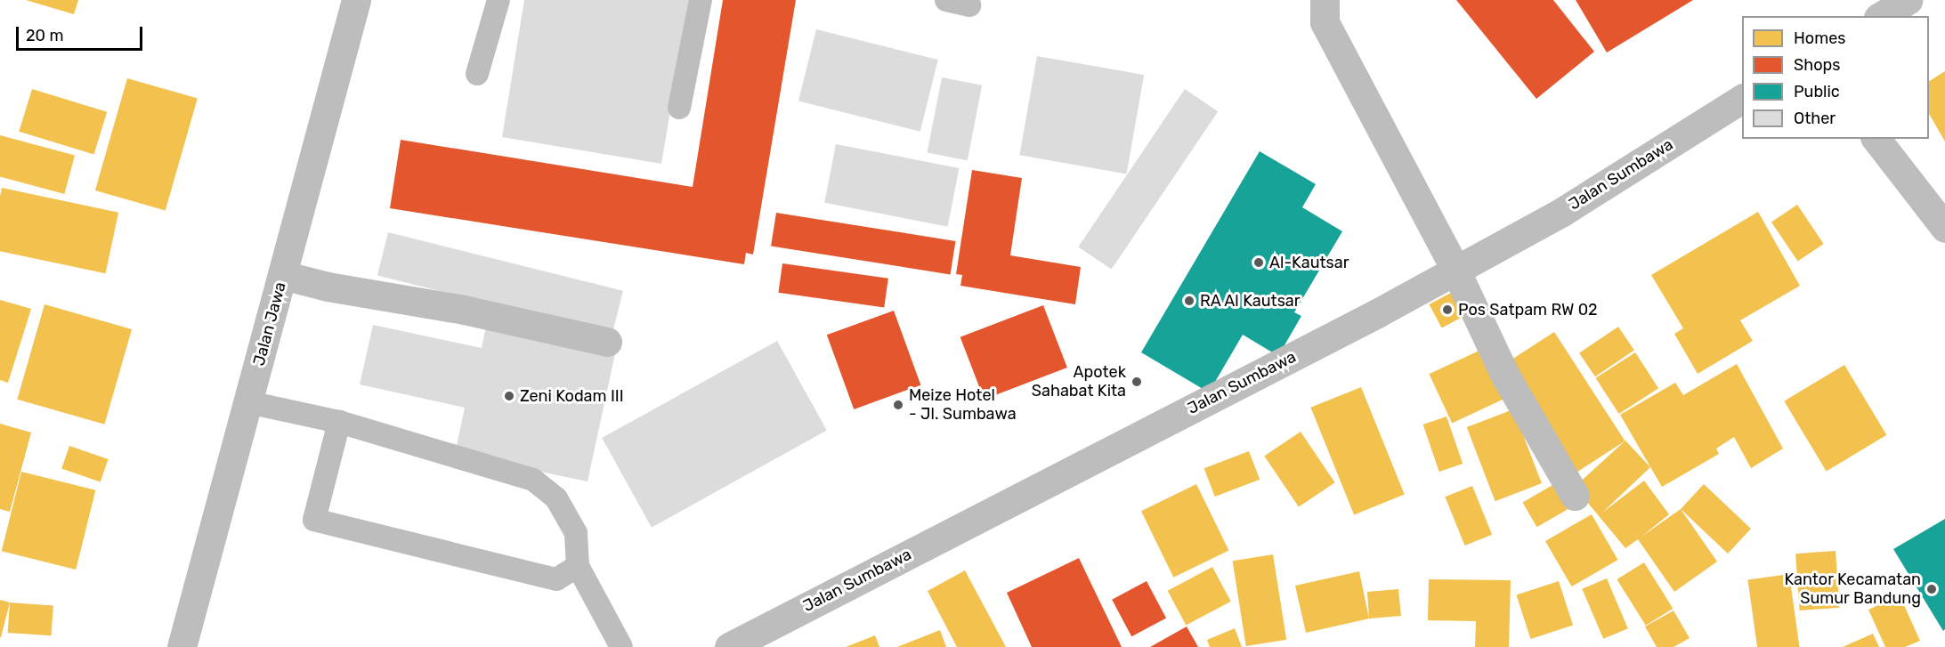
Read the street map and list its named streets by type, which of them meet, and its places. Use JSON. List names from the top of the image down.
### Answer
{
  "streets": {
    "street": ["Jalan Sumbawa", "Jalan Jawa"]
  },
  "places": [
    "Al-Kautsar",
    "RA Al Kautsar",
    "Pos Satpam RW 02",
    "Apotek Sahabat Kita",
    "Zeni Kodam III",
    "Meize Hotel - Jl. Sumbawa",
    "Kantor Kecamatan Sumur Bandung"
  ],
  "legend": [
    "Homes",
    "Shops",
    "Public",
    "Other"
  ],
  "scale_bar": "20 m"
}
